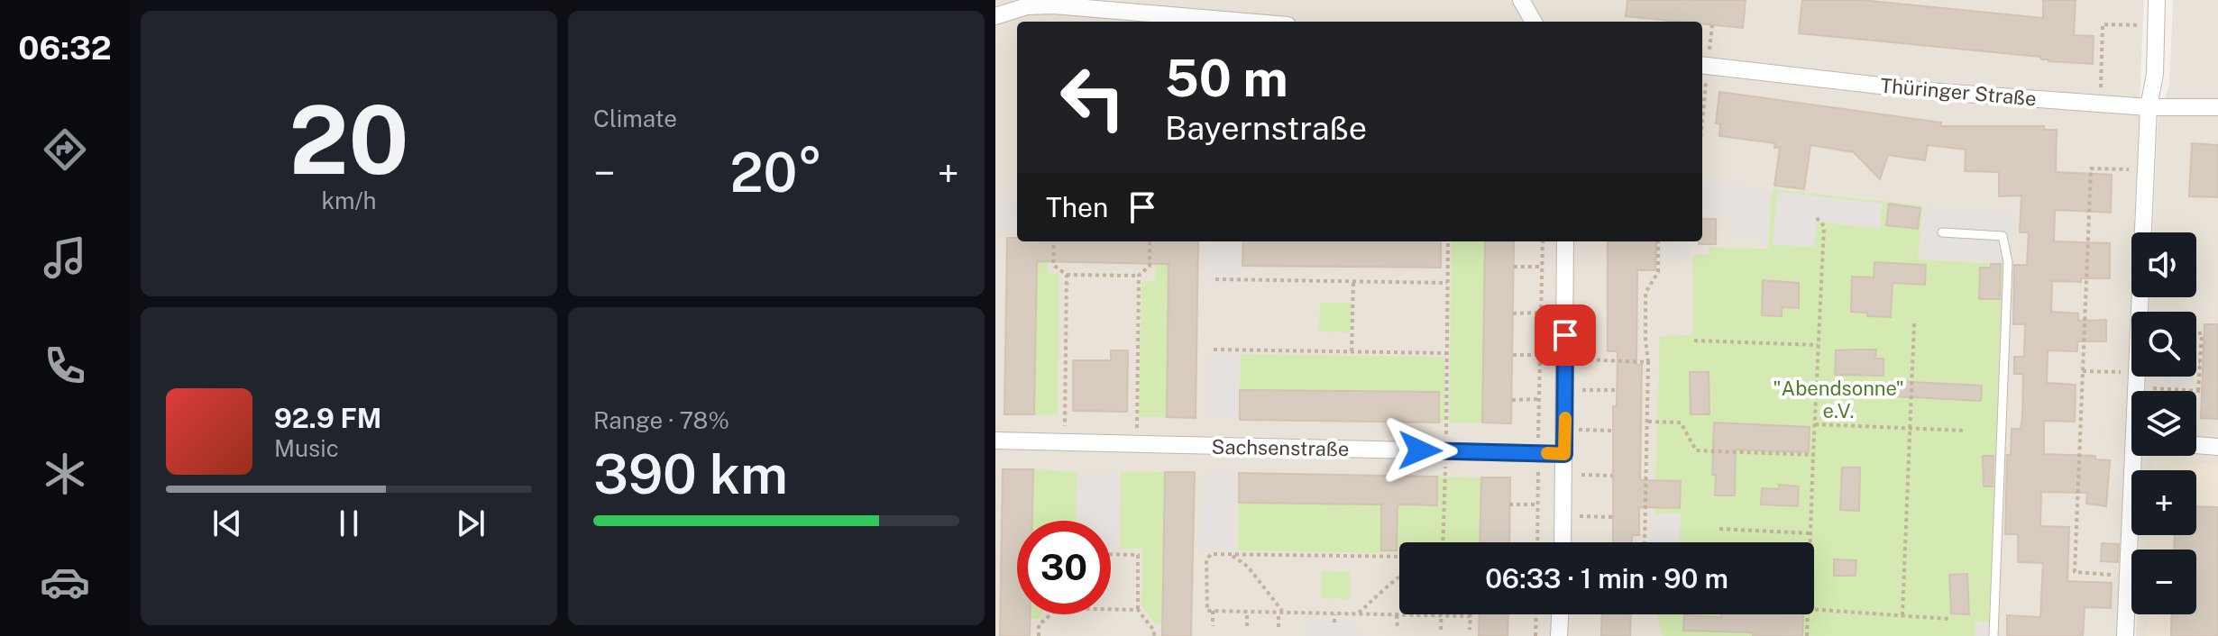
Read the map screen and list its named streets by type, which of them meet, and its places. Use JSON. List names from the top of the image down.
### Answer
{
  "streets": {
    "street": ["Thüringer Straße", "Sachsenstraße"]
  },
  "parks": ["\"Abendsonne\" e.V."],
  "page": {
    "tabs": "06:32",
    "tile": [
      ["20", "km/h"],
      "Climate",
      ["Range · 78%", "390 km"]
    ],
    "turn": ["50 m", "Bayernstraße"],
    "heat": ["−", "20°", "+"],
    "then": "Then",
    "map_buttons": ["+", "−"],
    "song": ["92.9 FM", "Music"],
    "limit": "30",
    "trip": "06:33 · 1 min · 90 m"
  }
}
